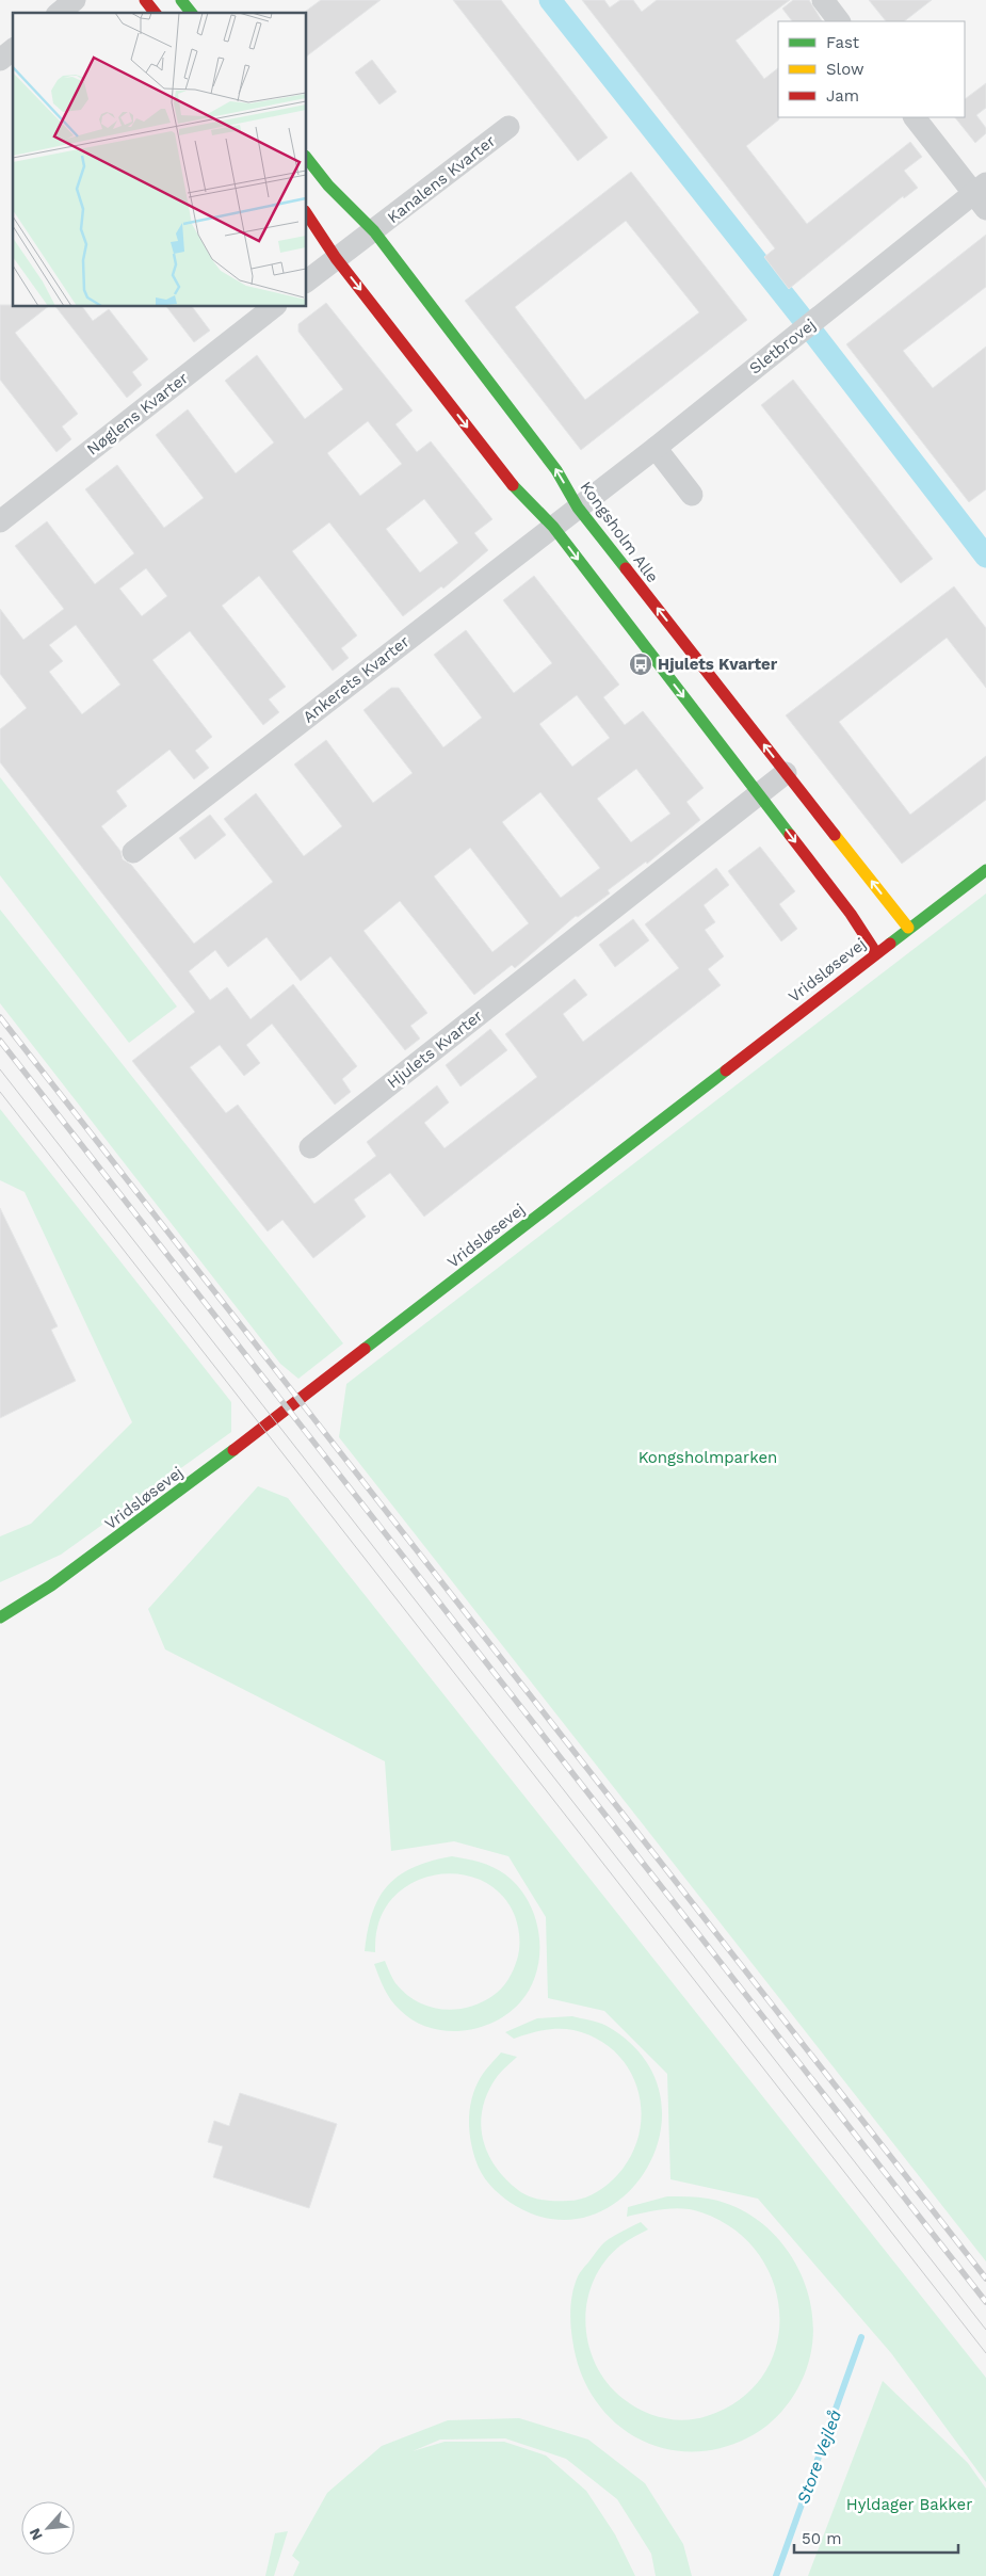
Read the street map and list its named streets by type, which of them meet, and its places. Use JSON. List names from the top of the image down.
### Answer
{
  "streets": {
    "street": [
      "Kanalens Kvarter",
      "Sletbrovej",
      "Nøglens Kvarter",
      "Kongsholm Alle",
      "Ankerets Kvarter",
      "Vridsløsevej",
      "Hjulets Kvarter"
    ]
  },
  "crossings": [
    ["Kanalens Kvarter", "Kongsholm Alle"],
    ["Sletbrovej", "Kongsholm Alle"],
    ["Sletbrovej", "Ankerets Kvarter"],
    ["Kongsholm Alle", "Ankerets Kvarter"],
    ["Kongsholm Alle", "Vridsløsevej"],
    ["Kongsholm Alle", "Hjulets Kvarter"]
  ],
  "water": ["Store Vejleå"],
  "parks": ["Kongsholmparken", "Hyldager Bakker"],
  "places": {
    "bus stop": ["Hjulets Kvarter"]
  },
  "legend": ["Fast", "Slow", "Jam"],
  "scale_bar": "50 m",
  "north": "bottom left"
}
